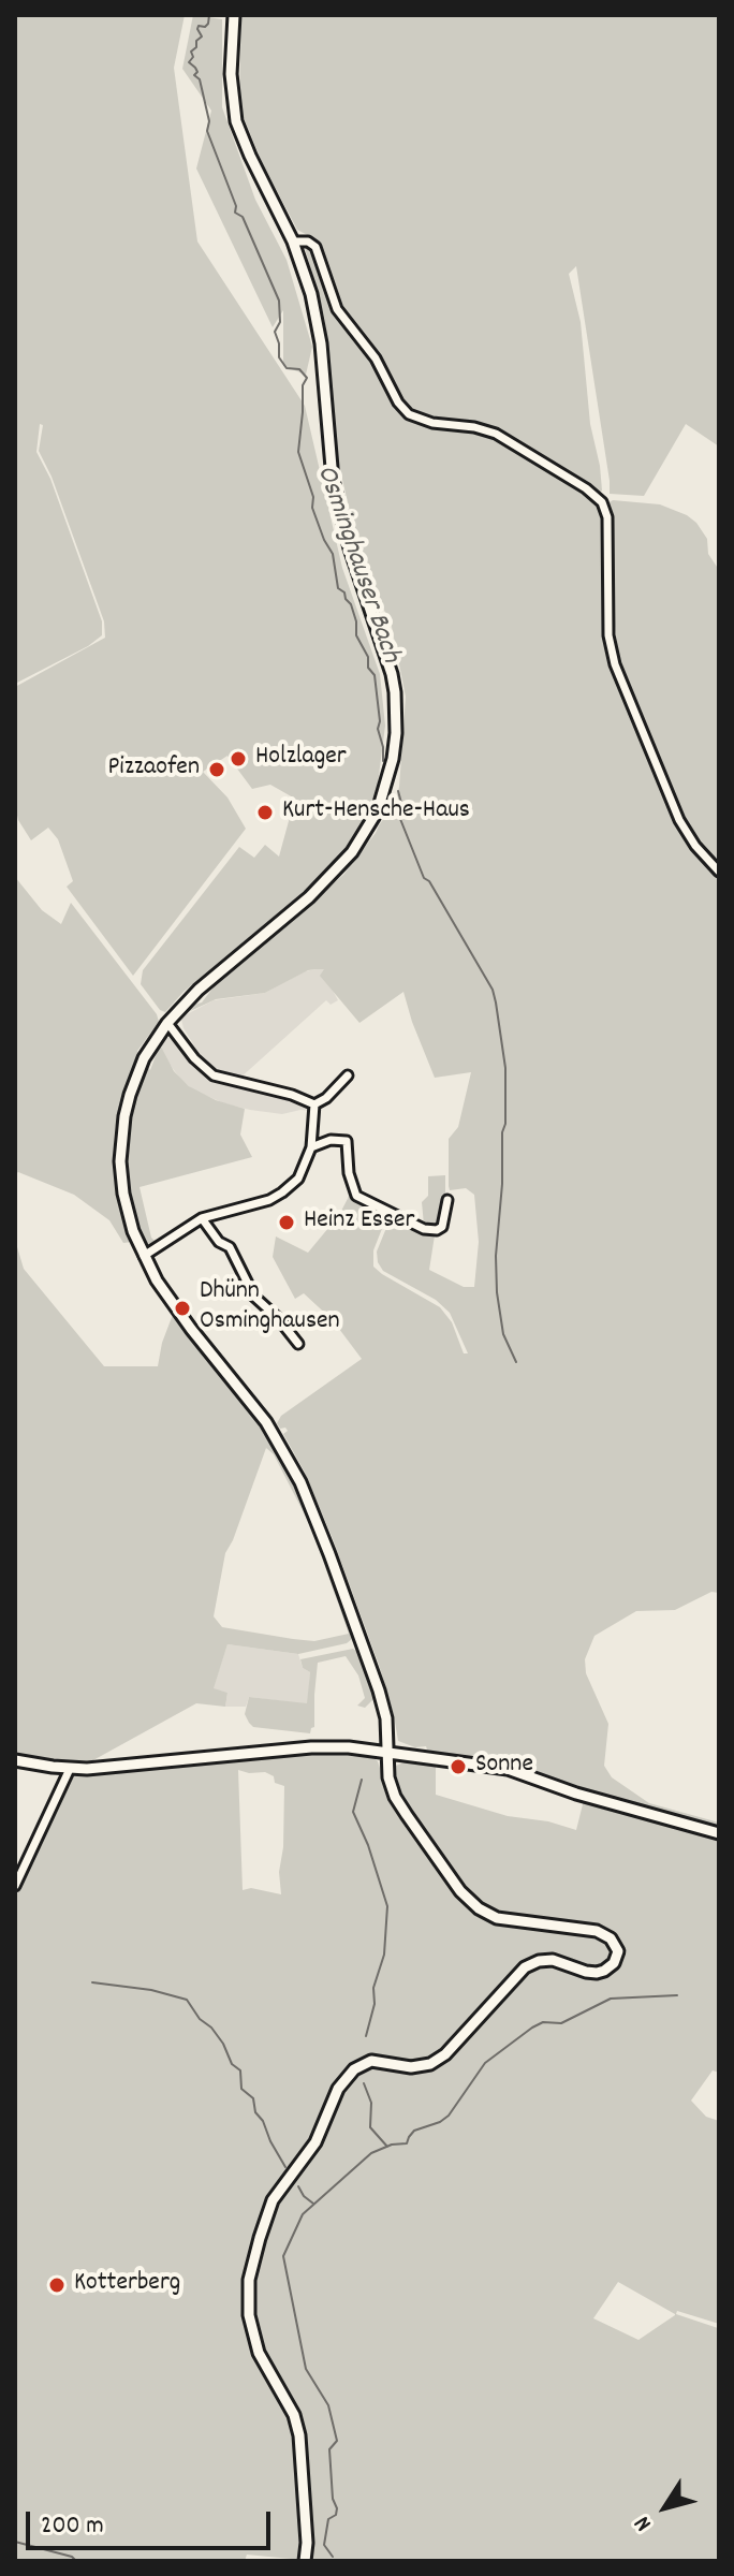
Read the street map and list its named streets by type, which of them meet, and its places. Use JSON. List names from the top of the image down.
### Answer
{
  "water": ["Osminghauser Bach"],
  "places": [
    "Holzlager",
    "Pizzaofen",
    "Kurt-Hensche-Haus",
    "Heinz Esser",
    "Dhünn Osminghausen",
    "Sonne",
    "Kotterberg"
  ],
  "scale_bar": "200 m",
  "north": "bottom left"
}
